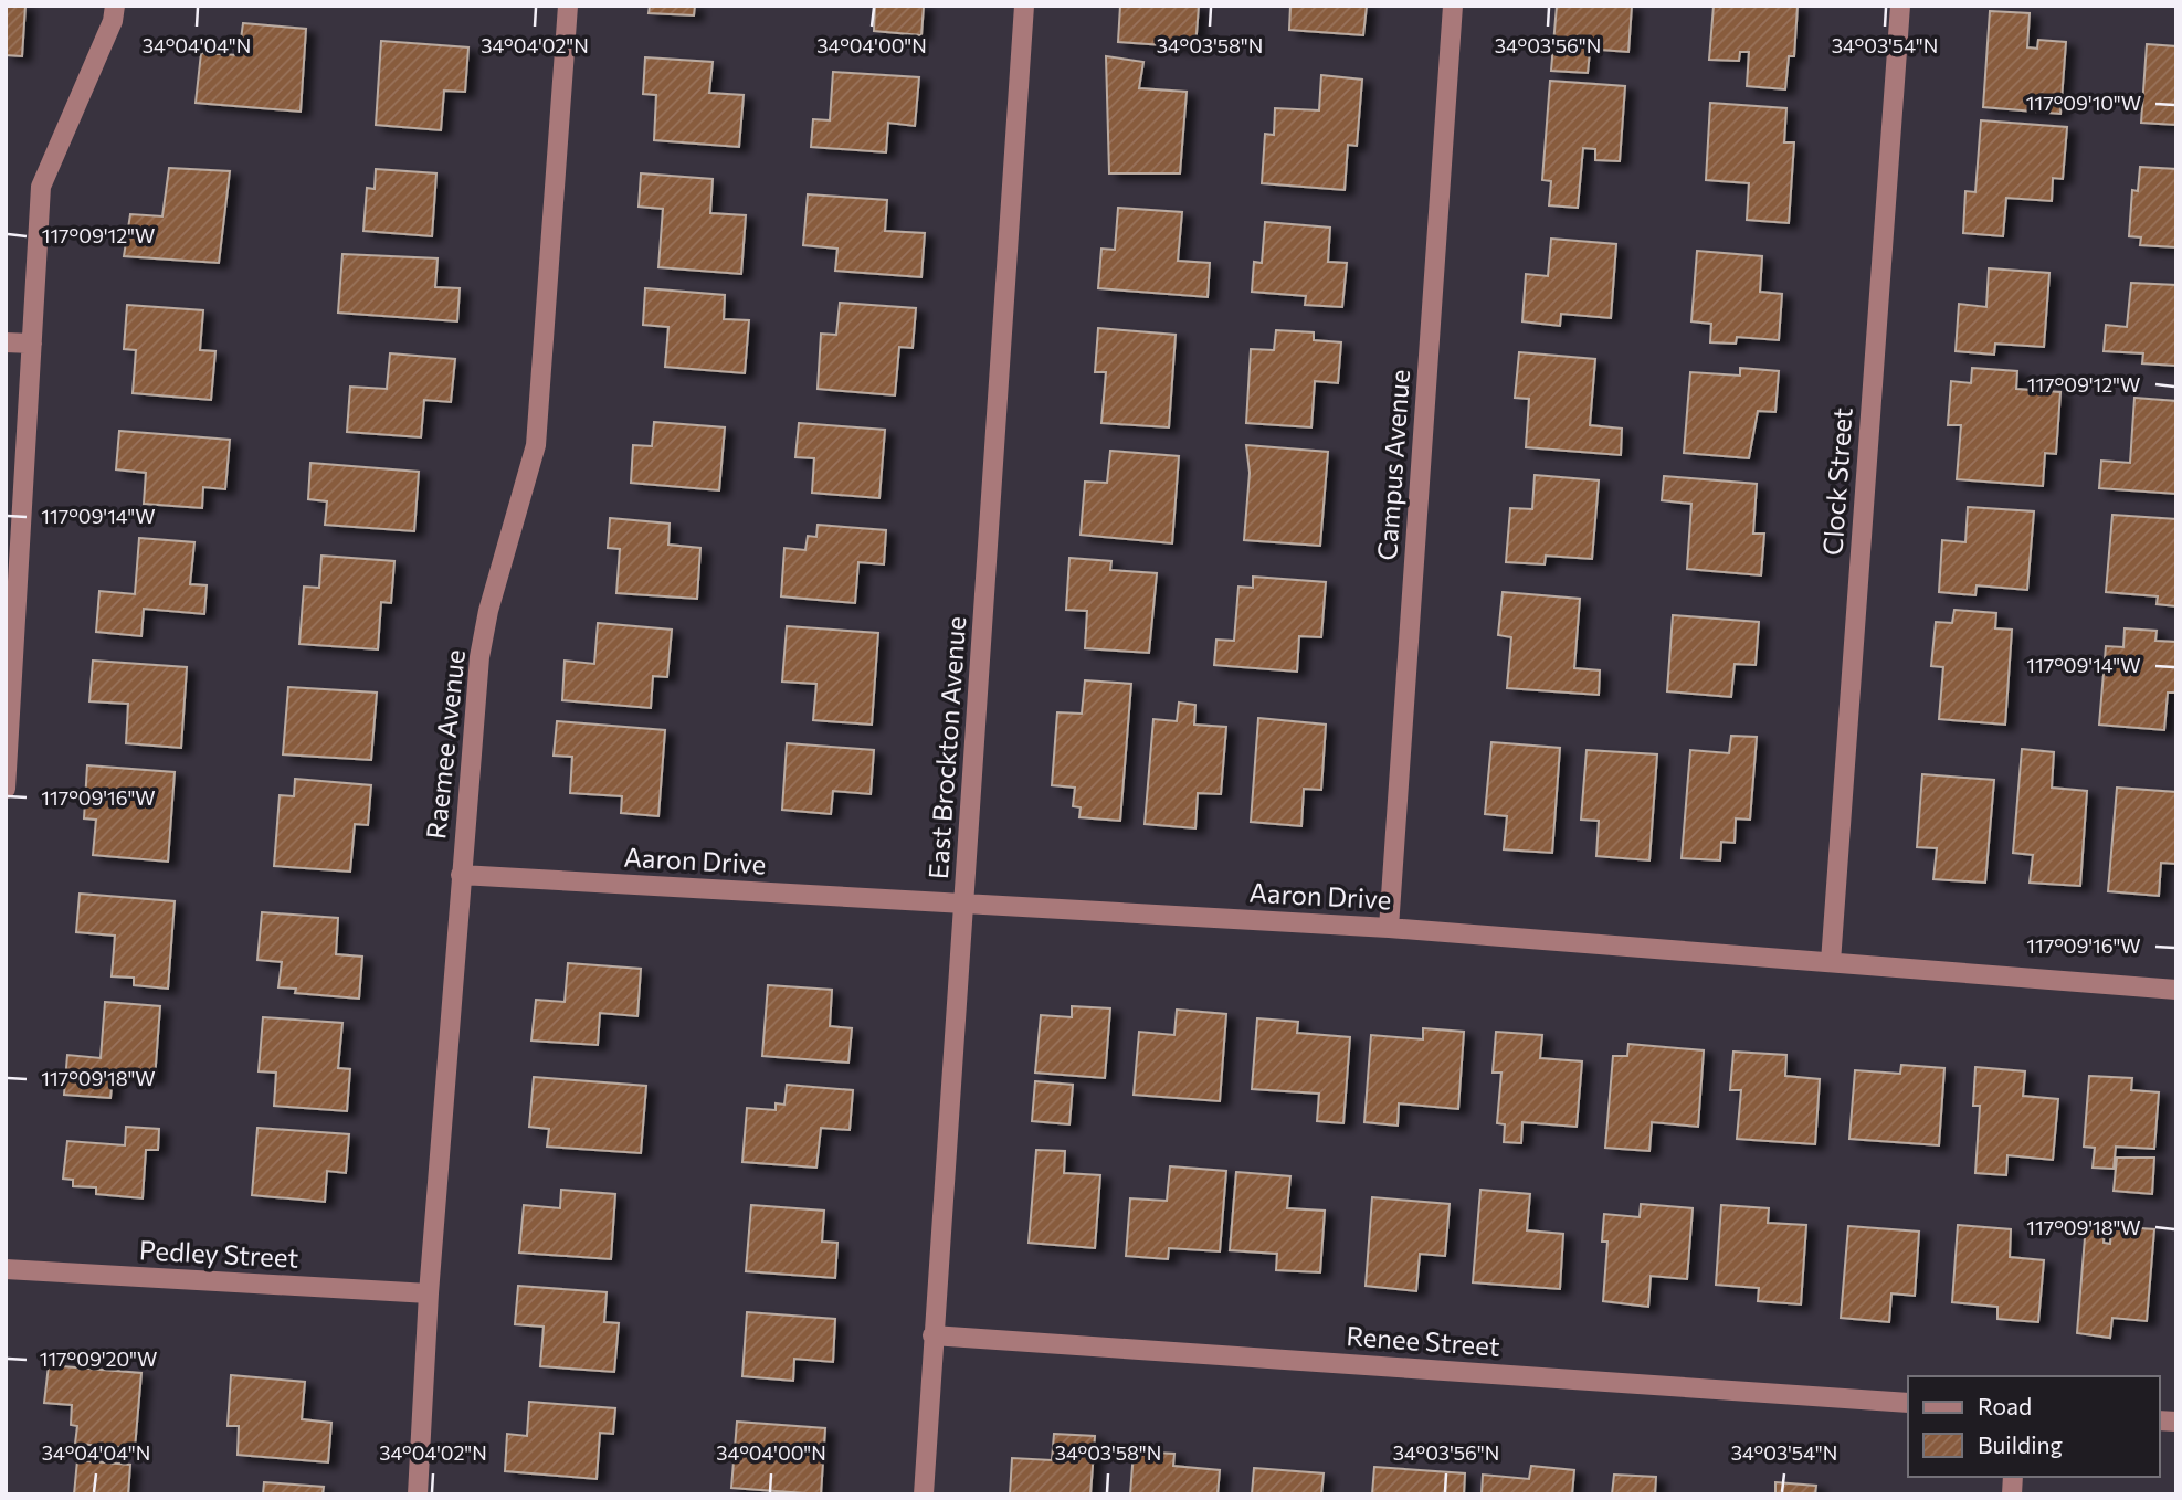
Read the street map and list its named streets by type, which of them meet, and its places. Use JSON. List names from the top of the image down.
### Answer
{
  "streets": {
    "street": [
      "Campus Avenue",
      "Clock Street",
      "Raemee Avenue",
      "East Brockton Avenue",
      "Aaron Drive",
      "Pedley Street",
      "Renee Street"
    ]
  },
  "crossings": [
    ["Campus Avenue", "Aaron Drive"],
    ["Clock Street", "Aaron Drive"],
    ["Raemee Avenue", "Aaron Drive"],
    ["Raemee Avenue", "Pedley Street"],
    ["East Brockton Avenue", "Aaron Drive"],
    ["East Brockton Avenue", "Renee Street"]
  ],
  "legend": ["Road", "Building"],
  "coordinates": [
    "34°03'56\"N",
    "34°04'04\"N",
    "34°04'02\"N",
    "34°04'00\"N",
    "34°03'58\"N",
    "34°03'54\"N",
    "117°09'10\"W",
    "117°09'12\"W",
    "117°09'14\"W",
    "117°09'16\"W",
    "117°09'18\"W",
    "117°09'20\"W"
  ]
}
